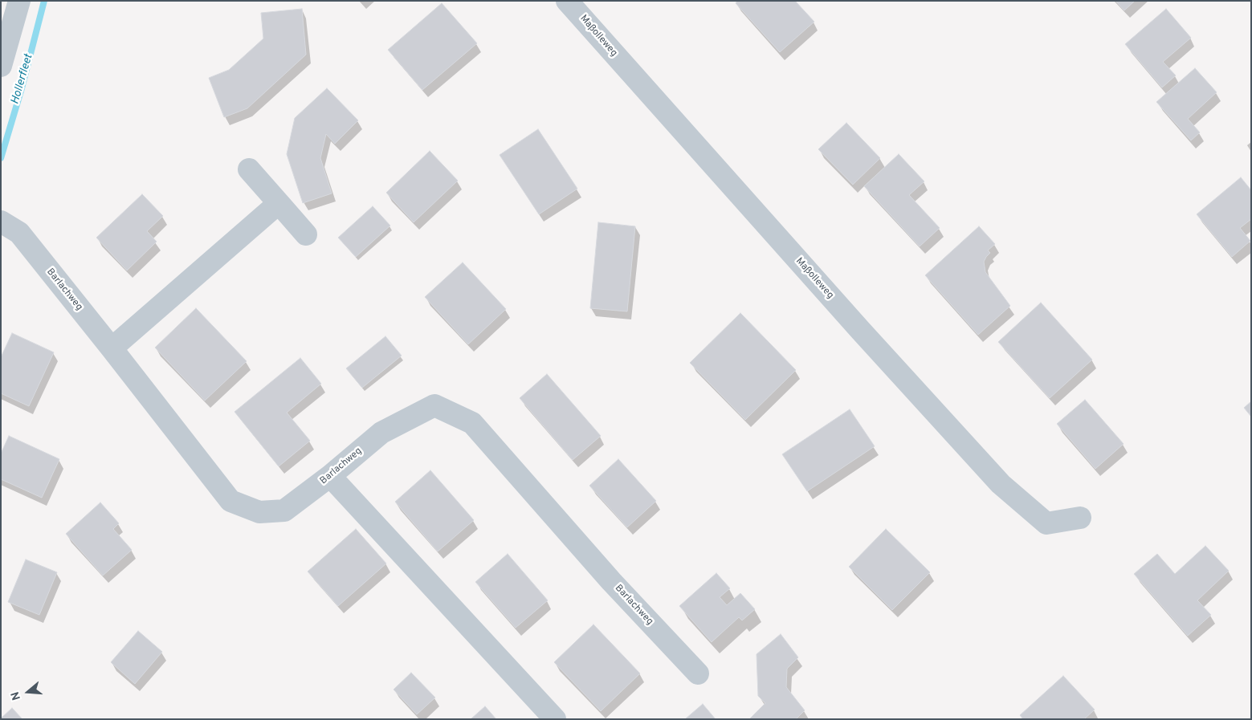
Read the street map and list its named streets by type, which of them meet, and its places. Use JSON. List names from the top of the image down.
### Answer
{
  "streets": {
    "street": ["Maßolleweg", "Barlachweg"]
  },
  "water": ["Hollerfleet"],
  "north": "left"
}
